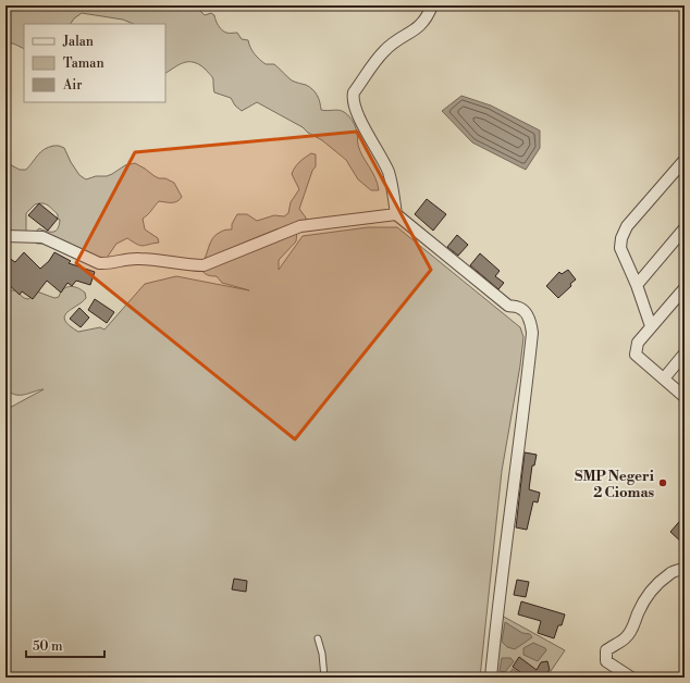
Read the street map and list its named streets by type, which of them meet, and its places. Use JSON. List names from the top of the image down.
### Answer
{
  "places": ["SMP Negeri 2 Ciomas"],
  "legend": ["Jalan", "Taman", "Air"],
  "scale_bar": "50 m"
}
